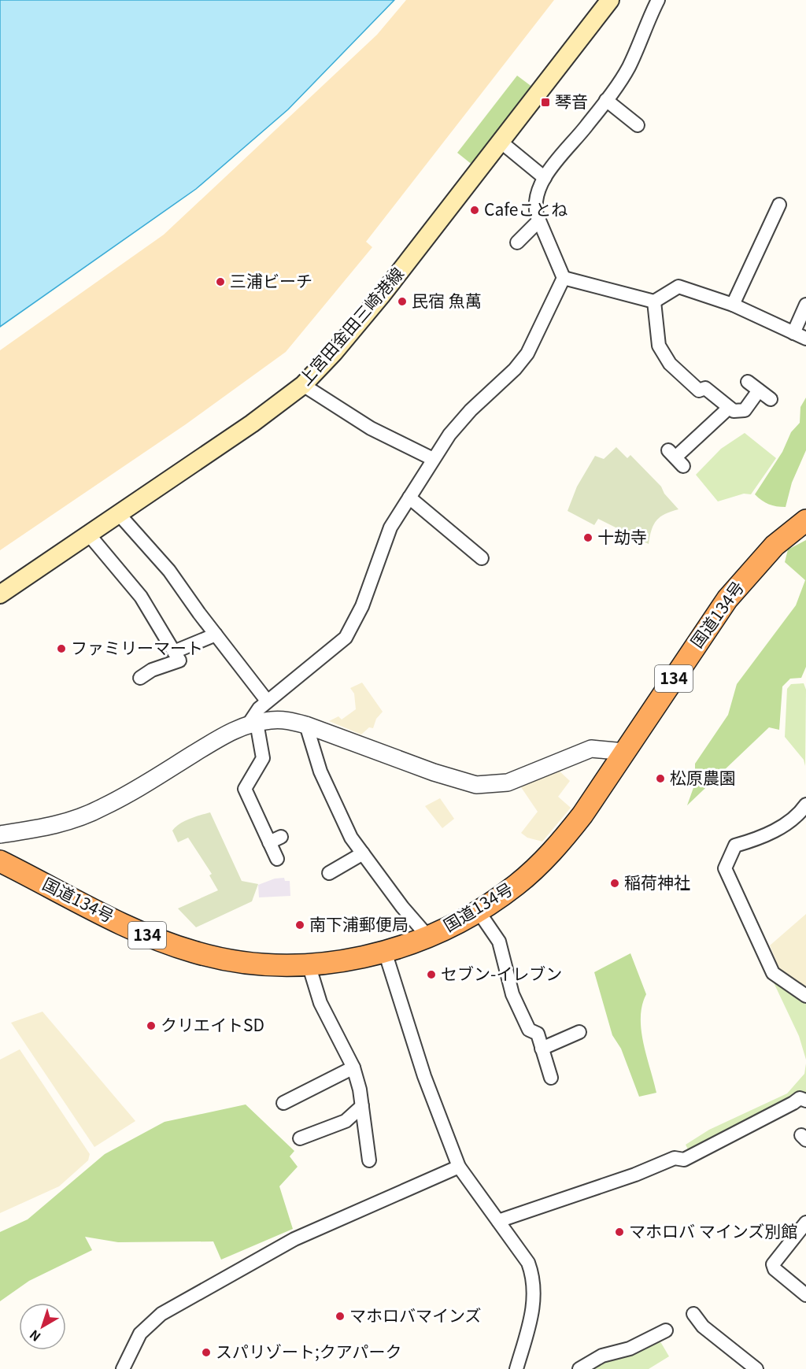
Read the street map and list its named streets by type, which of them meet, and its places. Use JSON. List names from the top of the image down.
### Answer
{
  "streets": {
    "highway": ["国道134号", "134"],
    "main road": ["上宮田金田三崎港線"]
  },
  "places": {
    "transit": ["琴音"],
    "other": [
      "Cafeことね",
      "三浦ビーチ",
      "民宿 魚萬",
      "十劫寺",
      "ファミリーマート",
      "松原農園",
      "稲荷神社",
      "南下浦郵便局",
      "セブン-イレブン",
      "クリエイトSD",
      "マホロバ マインズ別館",
      "マホロバマインズ",
      "スパリゾート;クアパーク"
    ]
  },
  "north": "bottom left"
}
